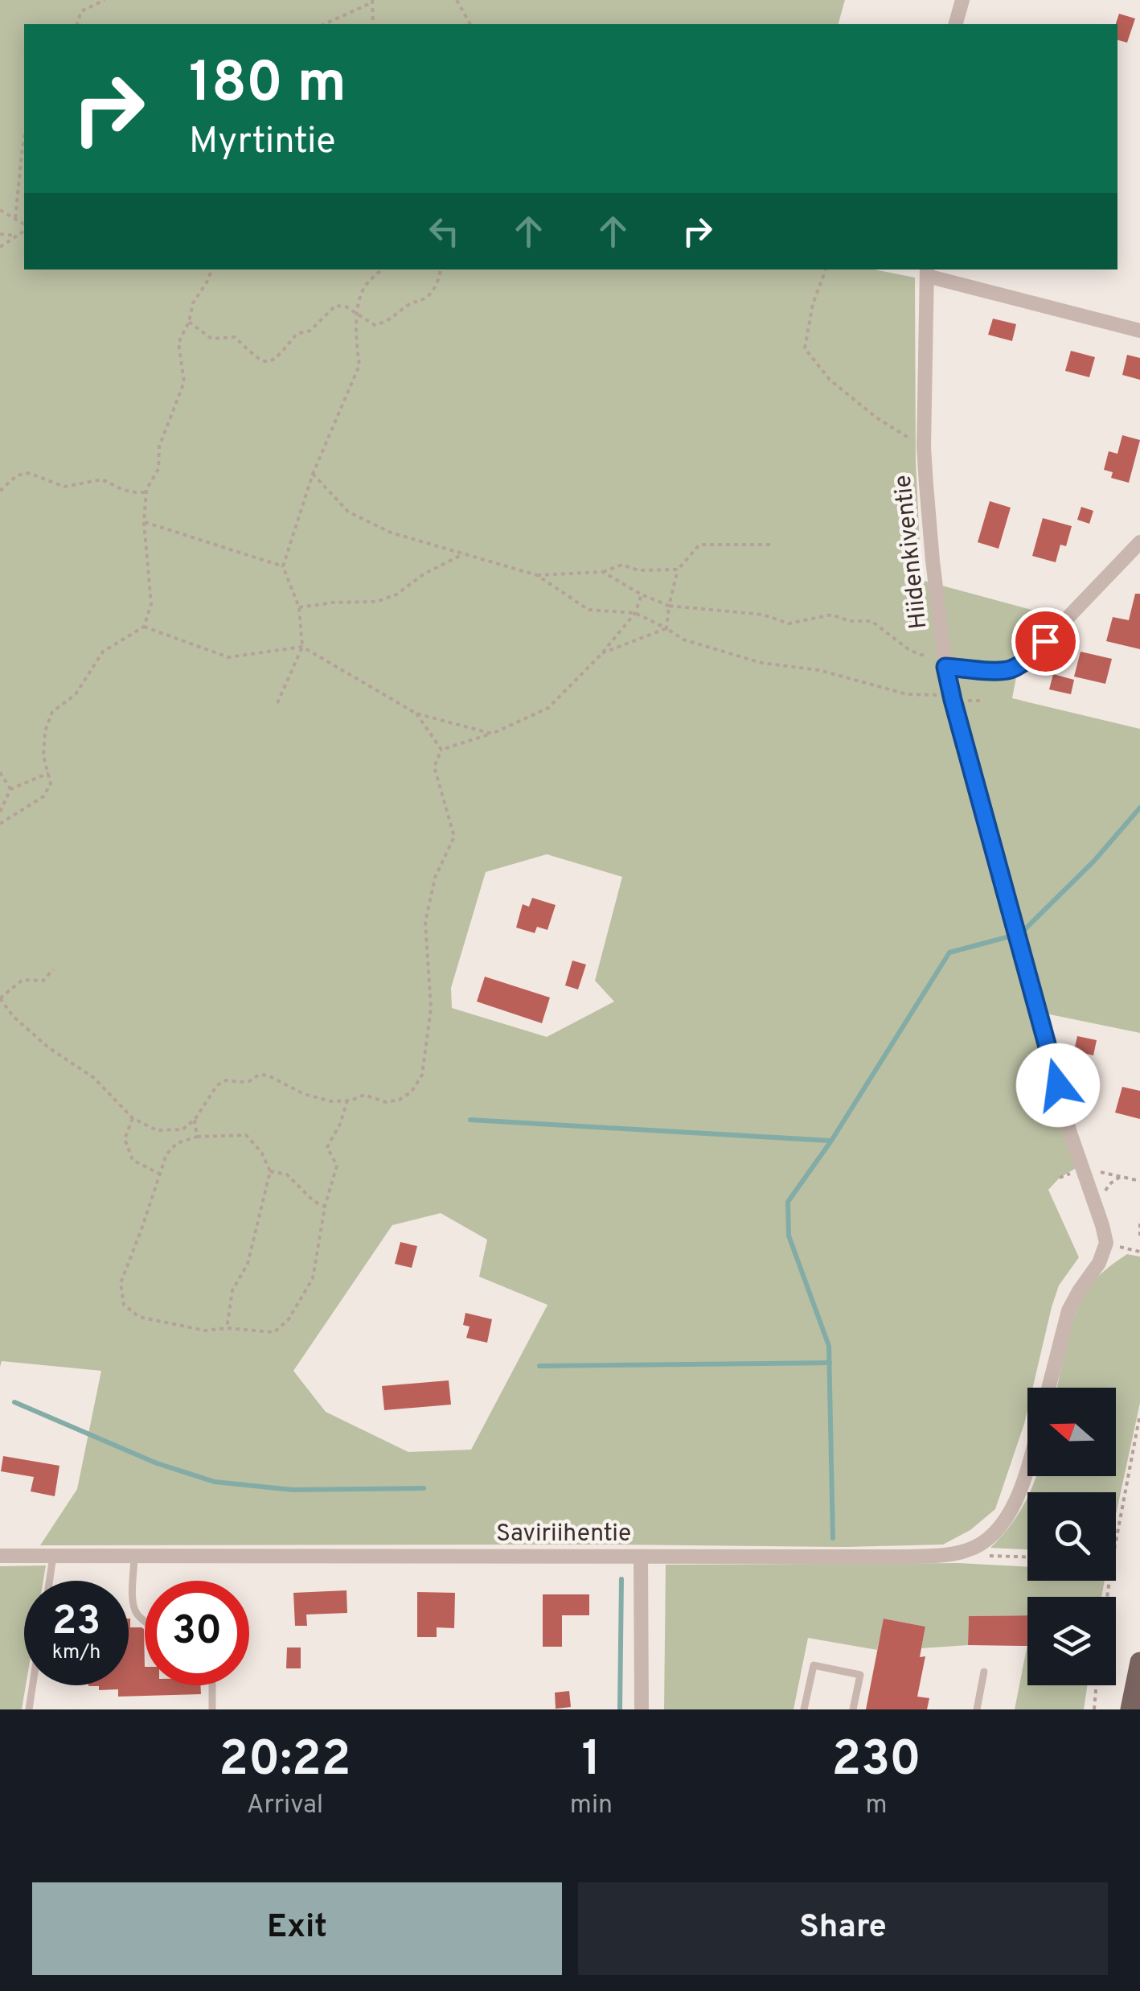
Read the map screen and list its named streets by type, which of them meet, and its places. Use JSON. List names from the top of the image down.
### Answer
{
  "streets": {
    "street": ["Hiidenkiventie", "Saviriihentie"]
  },
  "north": "left",
  "page": {
    "turn": ["180 m", "Myrtintie"],
    "speed": "23 km/h",
    "limit": "30",
    "eta": [
      "20:22",
      "Arrival",
      "1",
      "min",
      "230",
      "m"
    ],
    "buttons": ["Exit", "Share"]
  }
}
